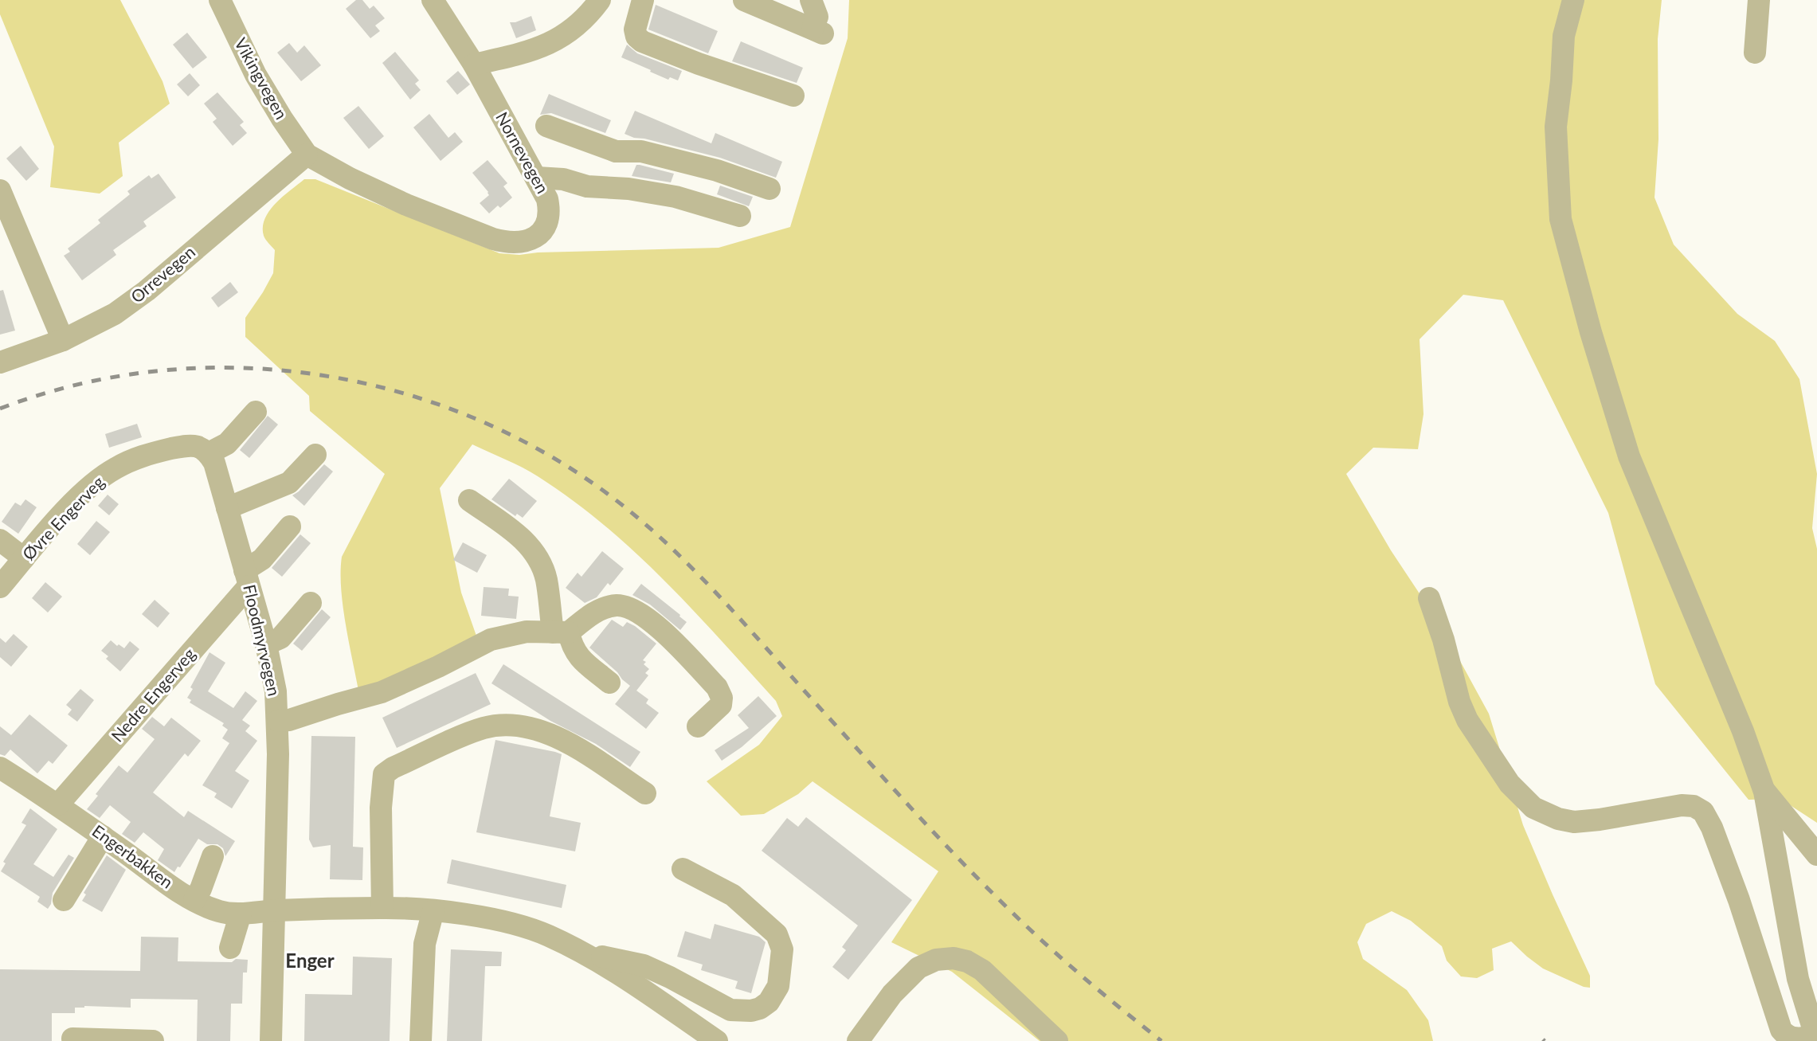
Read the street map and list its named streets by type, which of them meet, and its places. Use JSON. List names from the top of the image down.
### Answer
{
  "streets": {
    "street": [
      "Vikingvegen",
      "Nornevegen",
      "Orrevegen",
      "Øvre Engerveg",
      "Floodmyrvegen",
      "Nedre Engerveg",
      "Engerbakken"
    ]
  },
  "crossings": [
    ["Vikingvegen", "Nornevegen"],
    ["Vikingvegen", "Orrevegen"],
    ["Nornevegen", "Orrevegen"],
    ["Øvre Engerveg", "Floodmyrvegen"],
    ["Floodmyrvegen", "Nedre Engerveg"],
    ["Floodmyrvegen", "Engerbakken"],
    ["Nedre Engerveg", "Engerbakken"]
  ],
  "districts": ["Enger"]
}
